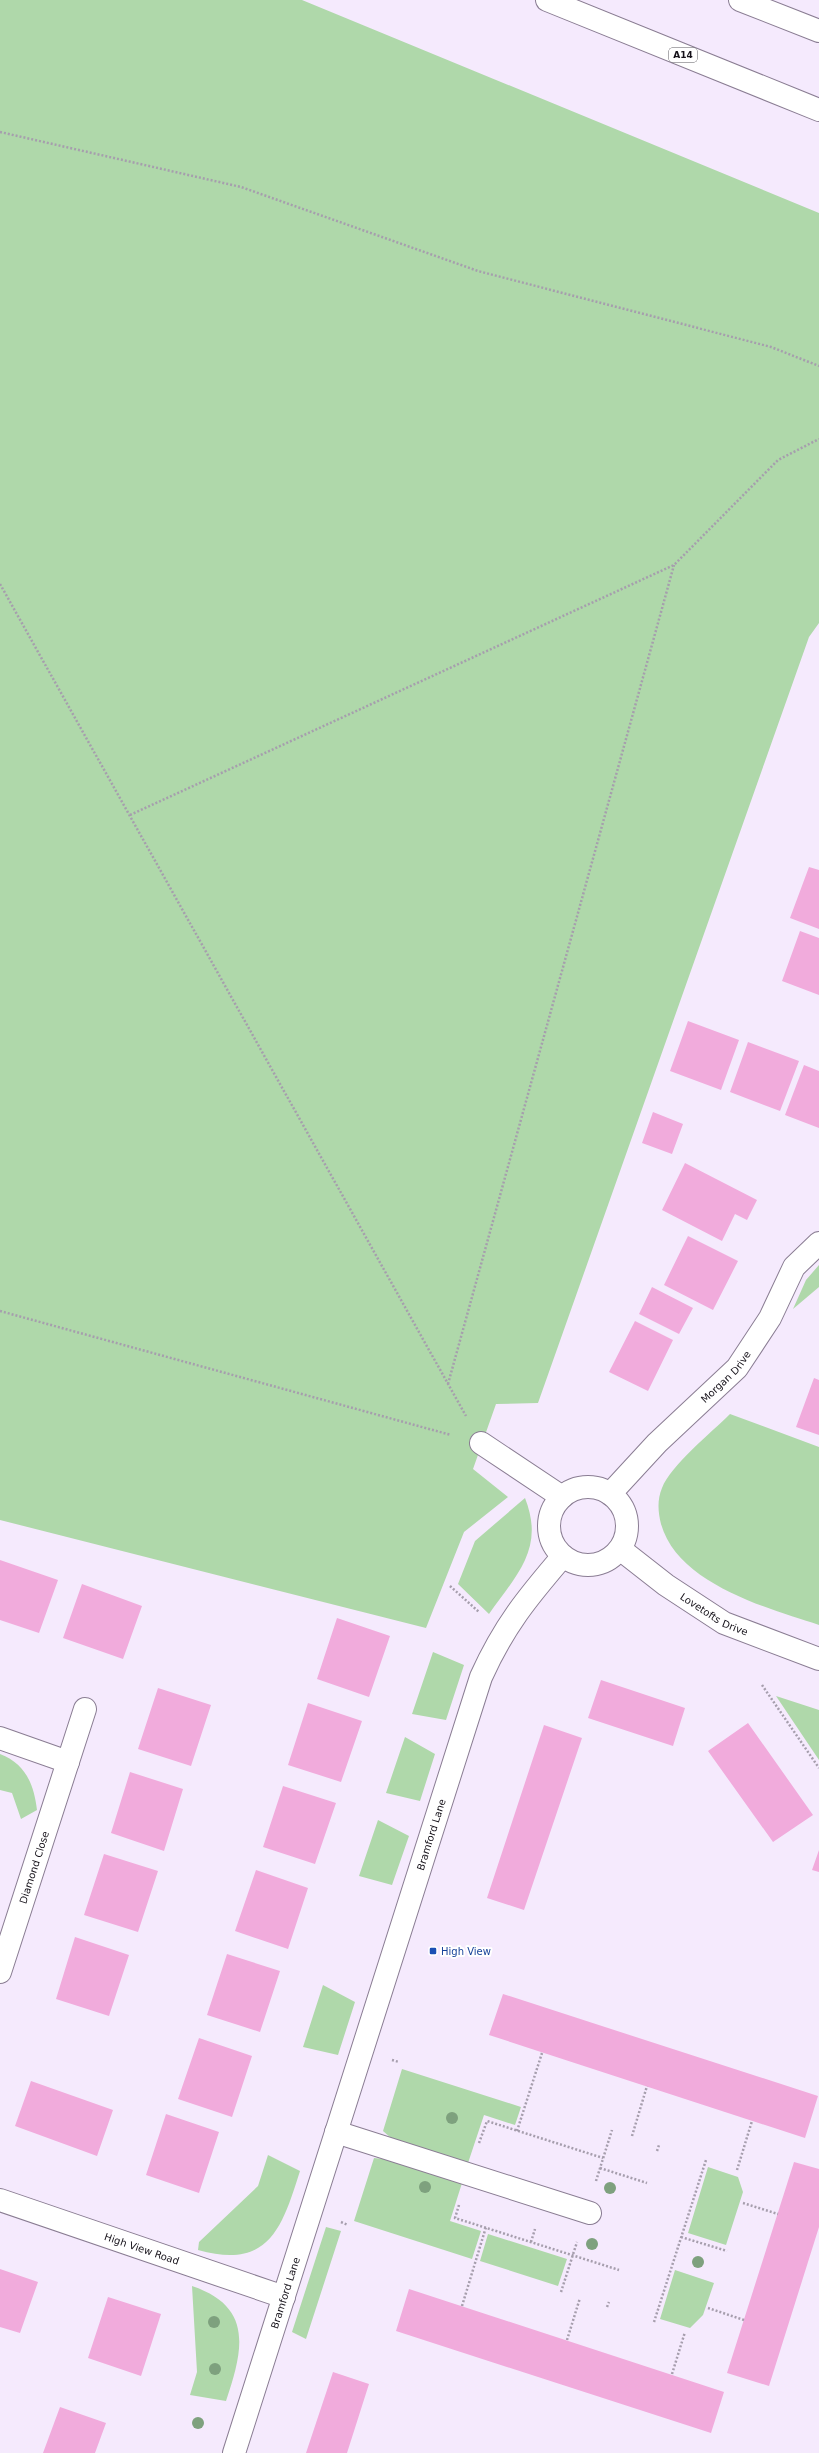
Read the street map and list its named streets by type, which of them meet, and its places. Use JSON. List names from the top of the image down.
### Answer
{
  "streets": {
    "main road": [
      "A14",
      "Morgan Drive",
      "Lovetofts Drive",
      "Bramford Lane",
      "Diamond Close",
      "High View Road"
    ]
  },
  "crossings": [
    ["Morgan Drive", "Lovetofts Drive"],
    ["Morgan Drive", "Bramford Lane"],
    ["Lovetofts Drive", "Bramford Lane"],
    ["Bramford Lane", "High View Road"]
  ],
  "places": {
    "transit": ["High View"]
  }
}
